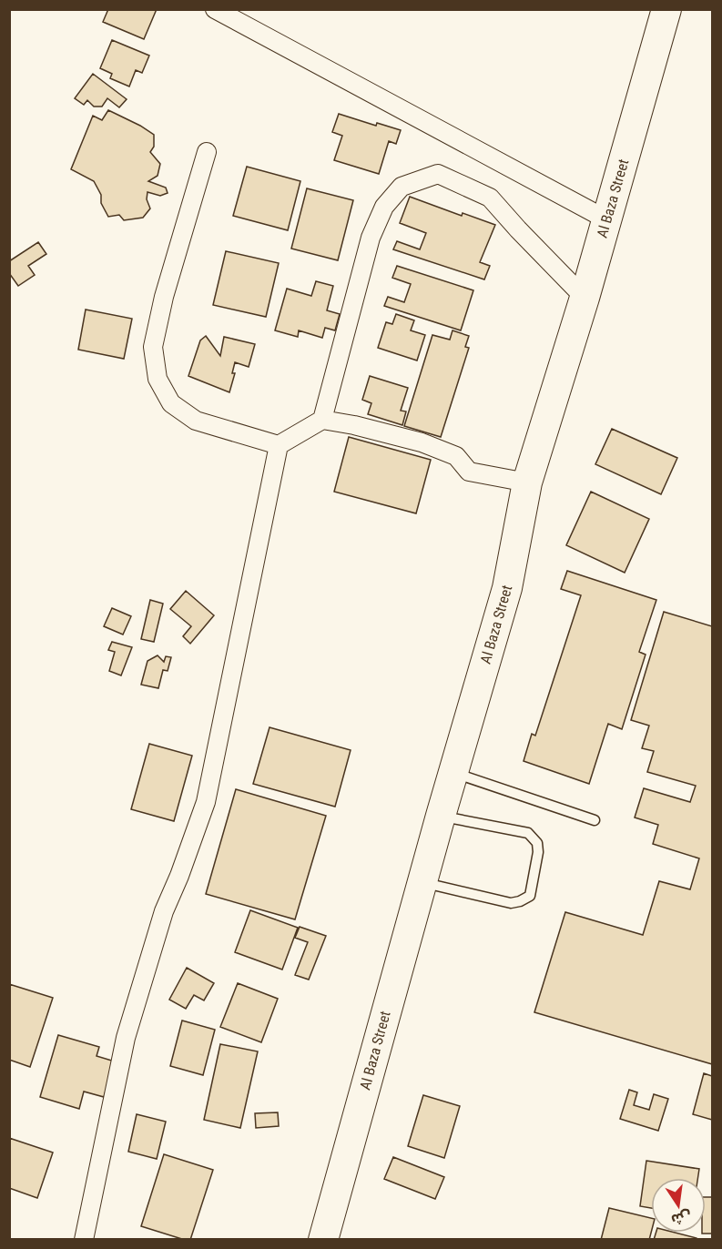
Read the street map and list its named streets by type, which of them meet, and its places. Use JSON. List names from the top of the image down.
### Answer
{
  "streets": {
    "main road": ["Al Baza Street"]
  },
  "north": "bottom"
}
